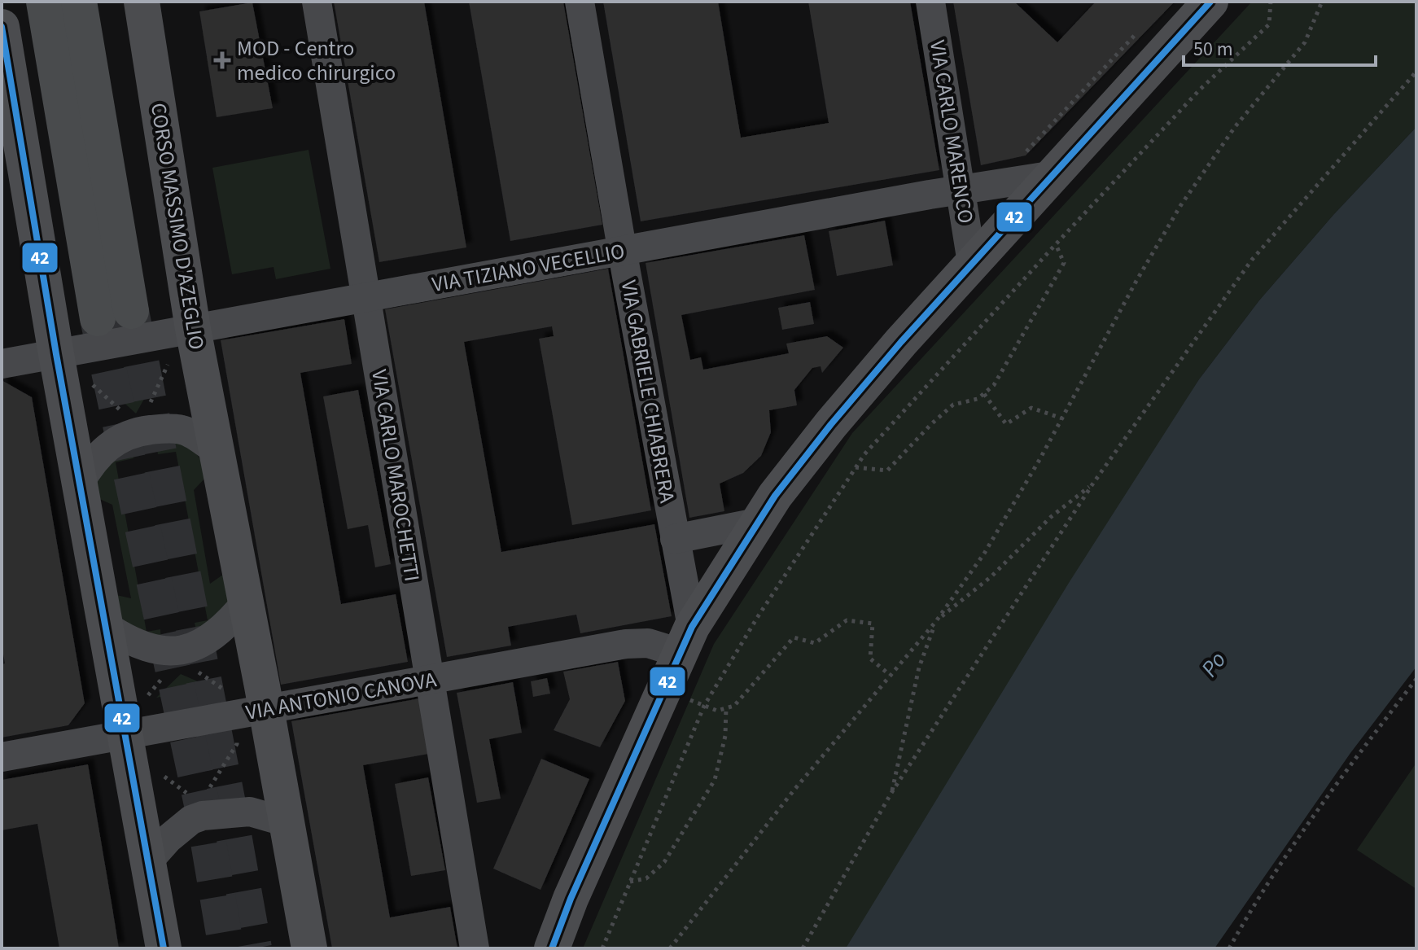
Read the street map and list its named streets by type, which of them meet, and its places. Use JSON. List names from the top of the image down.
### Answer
{
  "streets": {
    "street": [
      "VIA CARLO MARENCO",
      "CORSO MASSIMO D'AZEGLIO",
      "VIA TIZIANO VECELLIO",
      "VIA GABRIELE CHIABRERA",
      "VIA CARLO MAROCHETTI",
      "VIA ANTONIO CANOVA"
    ]
  },
  "crossings": [
    ["VIA CARLO MARENCO", "VIA TIZIANO VECELLIO"],
    ["CORSO MASSIMO D'AZEGLIO", "VIA TIZIANO VECELLIO"],
    ["CORSO MASSIMO D'AZEGLIO", "VIA ANTONIO CANOVA"],
    ["VIA TIZIANO VECELLIO", "VIA GABRIELE CHIABRERA"],
    ["VIA TIZIANO VECELLIO", "VIA CARLO MAROCHETTI"],
    ["VIA GABRIELE CHIABRERA", "VIA ANTONIO CANOVA"],
    ["VIA CARLO MAROCHETTI", "VIA ANTONIO CANOVA"]
  ],
  "water": ["Po"],
  "places": {
    "health": ["MOD - Centro medico chirurgico"]
  },
  "lines": ["transit line 42"],
  "scale_bar": "50 m"
}
